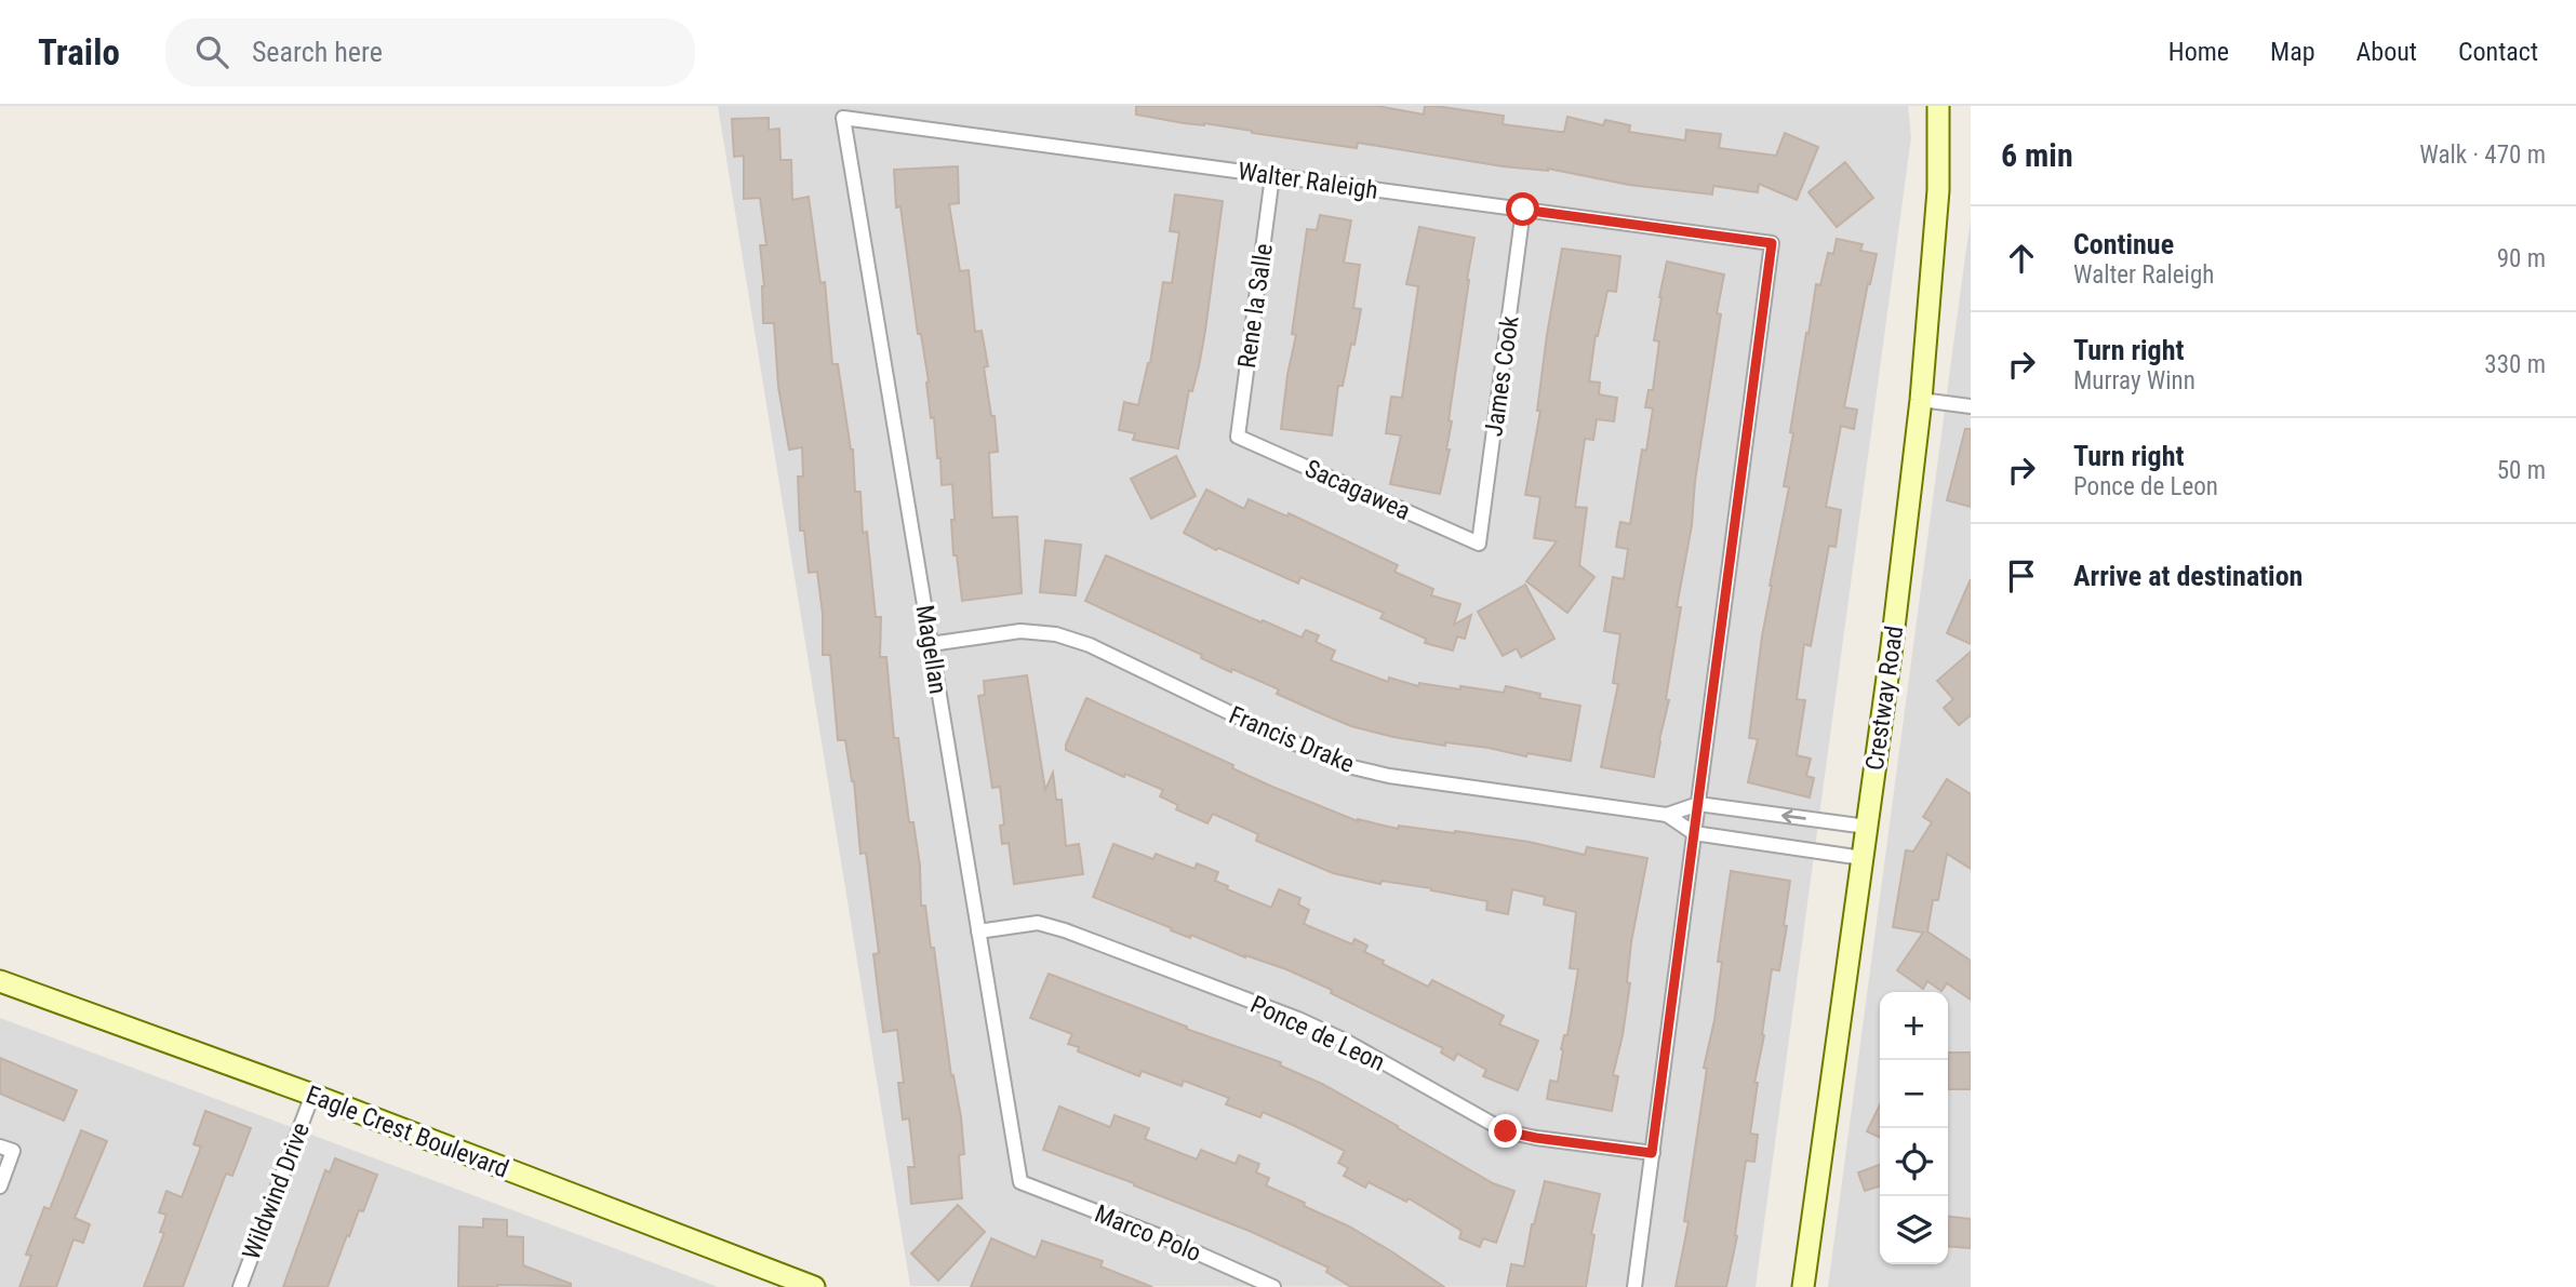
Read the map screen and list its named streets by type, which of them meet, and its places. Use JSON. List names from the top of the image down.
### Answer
{
  "streets": {
    "main road": ["Crestway Road", "Eagle Crest Boulevard"],
    "street": [
      "Walter Raleigh",
      "Rene la Salle",
      "James Cook",
      "Sacagawea",
      "Magellan",
      "Francis Drake",
      "Ponce de Leon",
      "Wildwind Drive",
      "Marco Polo"
    ]
  },
  "crossings": [
    ["Walter Raleigh", "Rene la Salle"],
    ["Walter Raleigh", "James Cook"],
    ["Walter Raleigh", "Magellan"],
    ["Walter Raleigh", "Francis Drake"],
    ["Rene la Salle", "Sacagawea"],
    ["James Cook", "Sacagawea"],
    ["Magellan", "Francis Drake"],
    ["Magellan", "Ponce de Leon"],
    ["Magellan", "Marco Polo"],
    ["Crestway Road", "Francis Drake"],
    ["Eagle Crest Boulevard", "Wildwind Drive"]
  ],
  "page": {
    "header": "Trailo",
    "search": "Search here",
    "nav": [
      "Home",
      "Map",
      "About",
      "Contact"
    ],
    "heading": ["6 min", "Walk · 470 m"],
    "list": [
      ["Continue", "Walter Raleigh", "90 m"],
      ["Turn right", "Murray Winn", "330 m"],
      ["Turn right", "Ponce de Leon", "50 m"],
      "Arrive at destination"
    ],
    "map_buttons": ["+", "−"]
  }
}
